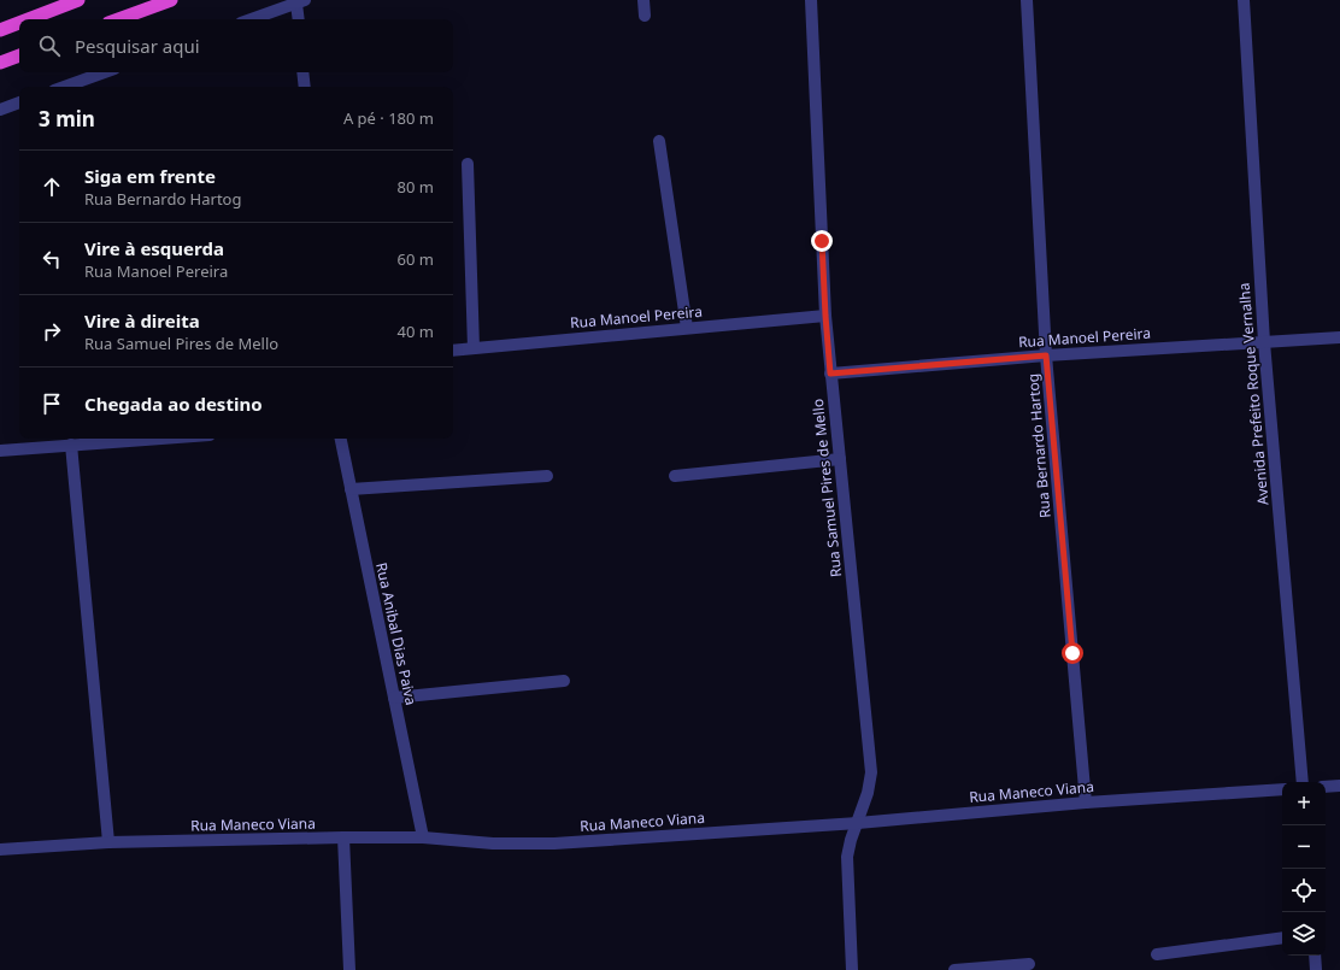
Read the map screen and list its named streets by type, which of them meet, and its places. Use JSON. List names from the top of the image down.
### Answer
{
  "streets": {
    "street": [
      "Rua Manoel Pereira",
      "Avenida Prefeito Roque Vernalha",
      "Rua Bernardo Hartog",
      "Rua Samuel Pires de Mello",
      "Rua Anibal Dias Paiva",
      "Rua Maneco Viana"
    ]
  },
  "crossings": [
    ["Rua Manoel Pereira", "Avenida Prefeito Roque Vernalha"],
    ["Rua Manoel Pereira", "Rua Bernardo Hartog"],
    ["Rua Manoel Pereira", "Rua Samuel Pires de Mello"],
    ["Rua Bernardo Hartog", "Rua Maneco Viana"],
    ["Rua Samuel Pires de Mello", "Rua Maneco Viana"],
    ["Rua Anibal Dias Paiva", "Rua Maneco Viana"]
  ],
  "page": {
    "search": "Pesquisar aqui",
    "heading": ["3 min", "A pé · 180 m"],
    "list": [
      ["Siga em frente", "Rua Bernardo Hartog", "80 m"],
      ["Vire à esquerda", "Rua Manoel Pereira", "60 m"],
      ["Vire à direita", "Rua Samuel Pires de Mello", "40 m"],
      "Chegada ao destino"
    ],
    "map_buttons": ["+", "−"]
  }
}
